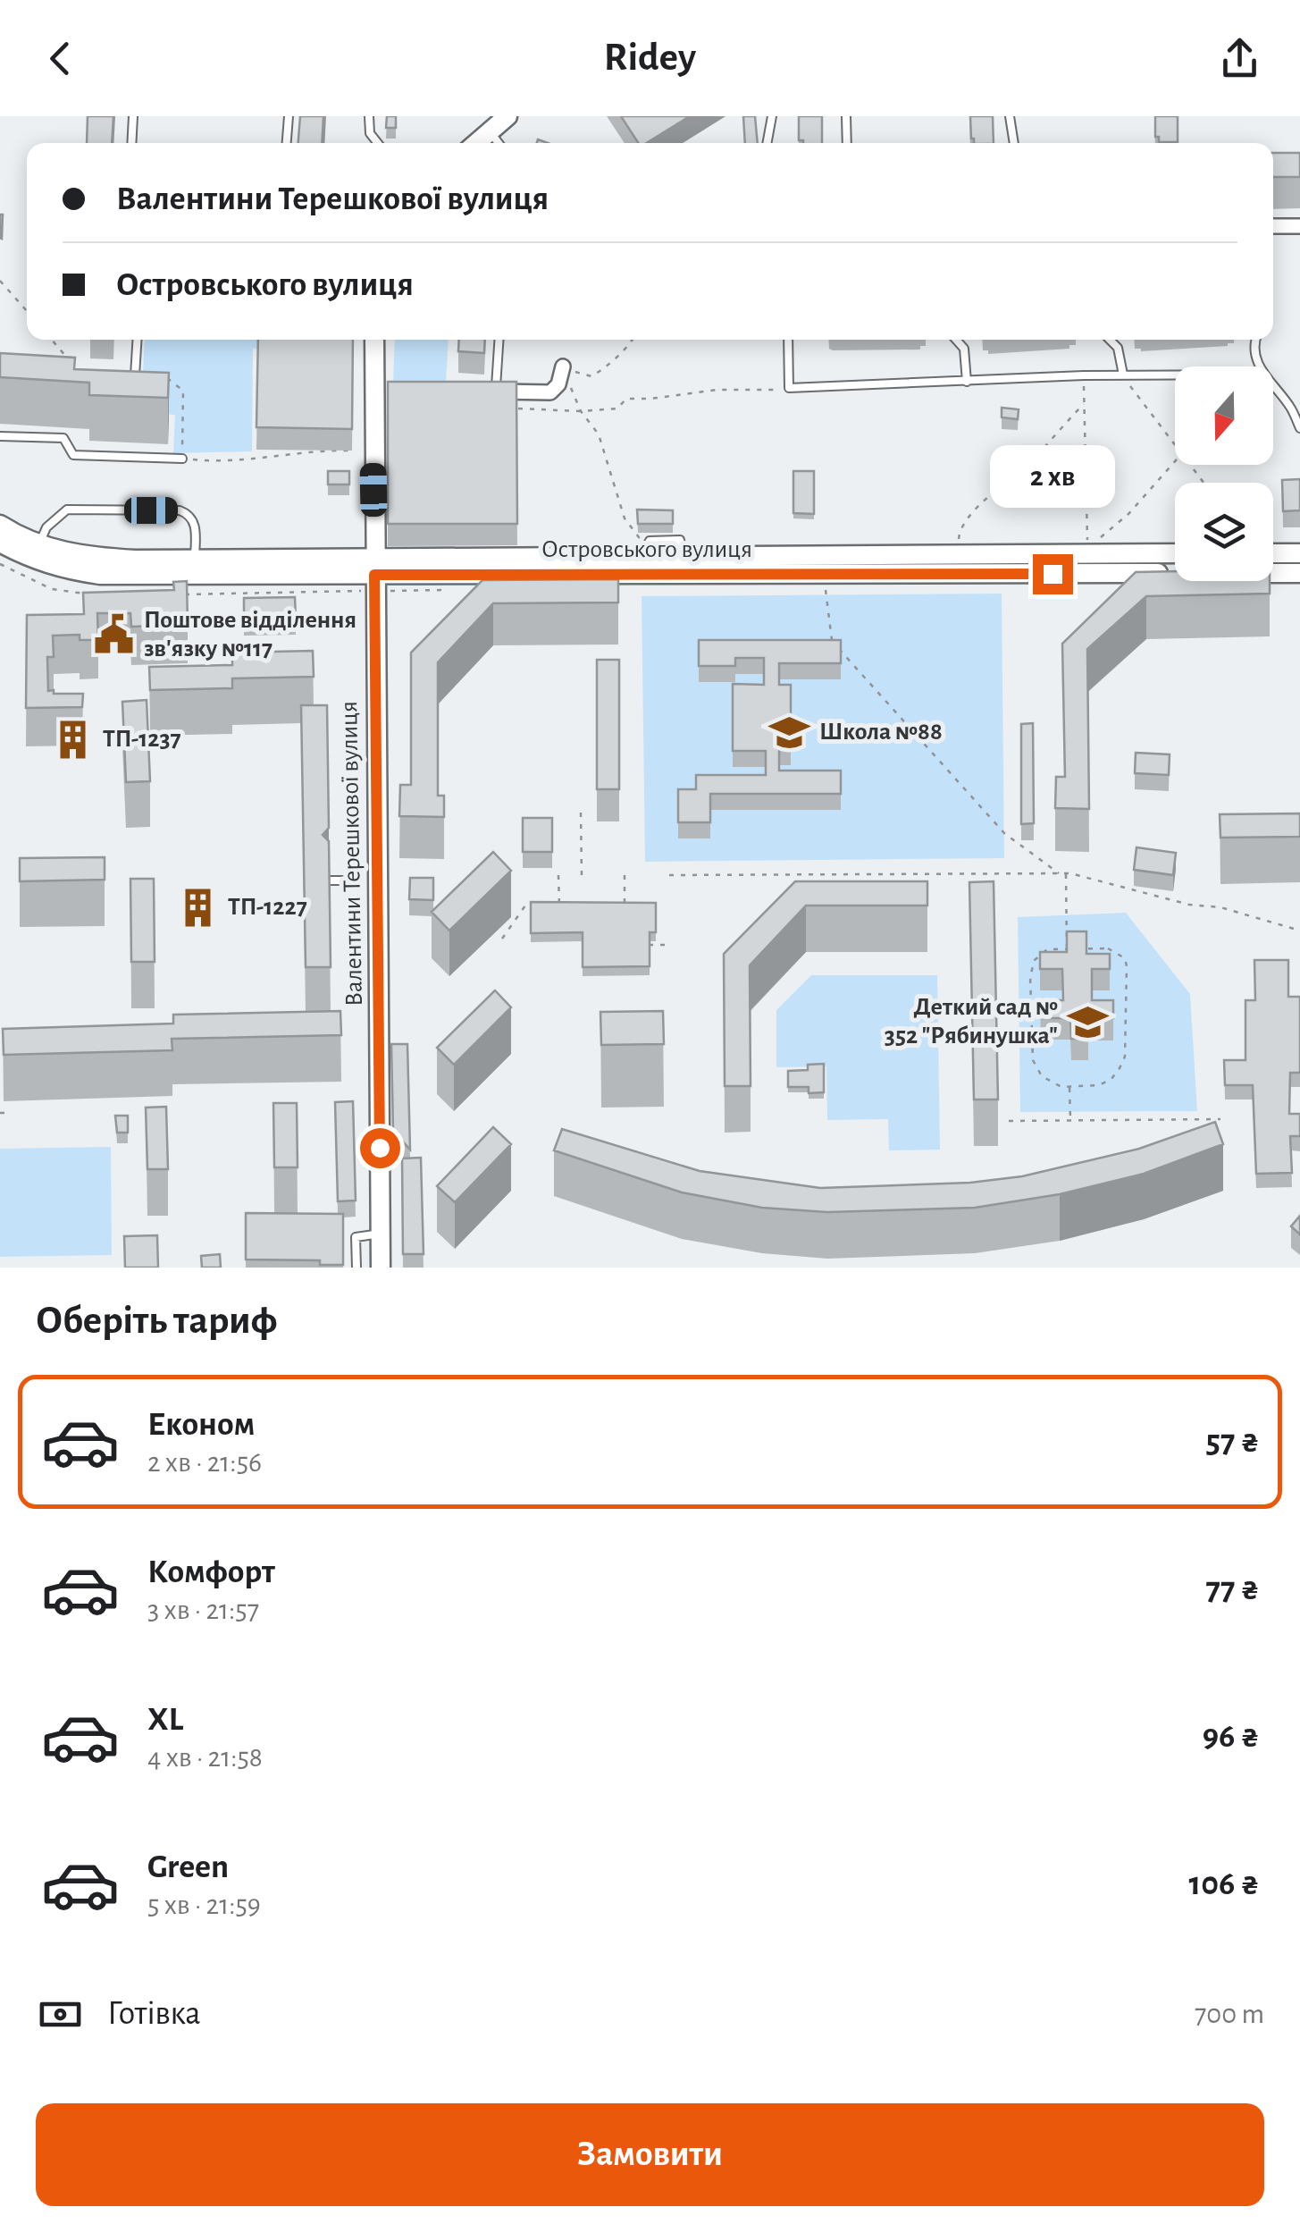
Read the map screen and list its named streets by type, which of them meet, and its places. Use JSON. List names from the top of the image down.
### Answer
{
  "streets": {
    "street": ["Островського вулиця", "Валентини Терешкової вулиця"]
  },
  "crossings": [
    ["Островського вулиця", "Валентини Терешкової вулиця"]
  ],
  "places": {
    "public building": ["Поштове відділення зв'язку №117"],
    "school or university": ["Школа №88", "Деткий сад № 352 \"Рябинушка\""],
    "building": ["ТП-1237", "ТП-1227"]
  },
  "north": "bottom",
  "page": {
    "header": "Ridey",
    "banner": ["Валентини Терешкової вулиця", "Островського вулиця"],
    "bubble": "2 хв",
    "heading": "Оберіть тариф",
    "list": [
      {
        "name": "Економ",
        "note": "2 хв · 21:56",
        "value": "57 ₴"
      },
      {
        "name": "Комфорт",
        "note": "3 хв · 21:57",
        "value": "77 ₴"
      },
      {
        "name": "XL",
        "note": "4 хв · 21:58",
        "value": "96 ₴"
      },
      {
        "name": "Green",
        "note": "5 хв · 21:59",
        "value": "106 ₴"
      }
    ],
    "pay": ["Готівка", "700 m"],
    "buttons": "Замовити"
  }
}
